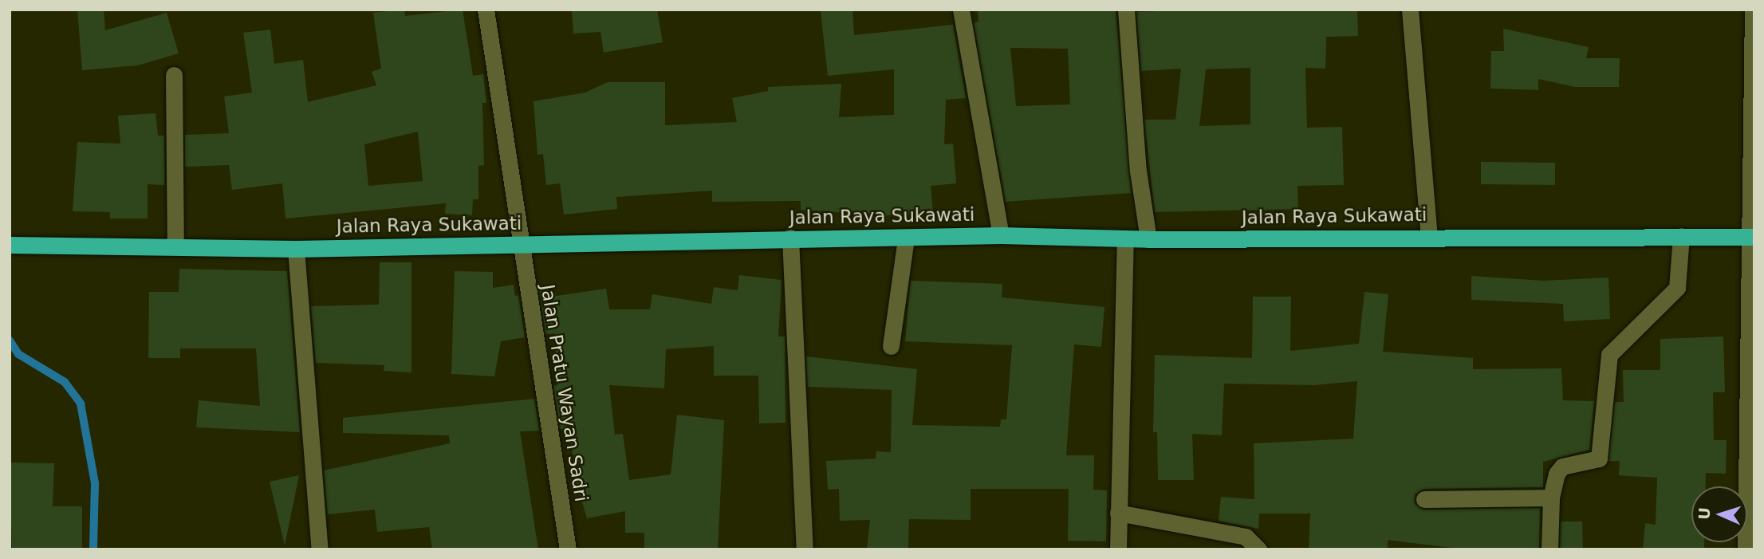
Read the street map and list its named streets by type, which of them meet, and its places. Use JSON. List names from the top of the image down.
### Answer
{
  "streets": {
    "highway": ["Jalan Raya Sukawati"],
    "street": ["Jalan Pratu Wayan Sadri"]
  },
  "crossings": [
    ["Jalan Raya Sukawati", "Jalan Pratu Wayan Sadri"]
  ],
  "north": "left"
}
